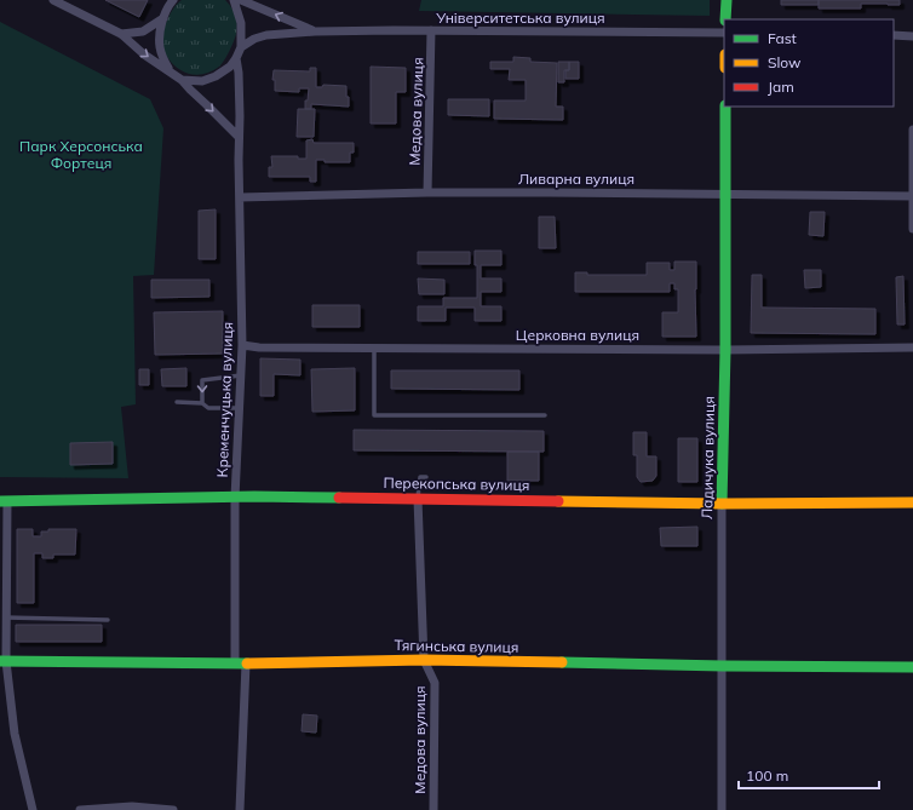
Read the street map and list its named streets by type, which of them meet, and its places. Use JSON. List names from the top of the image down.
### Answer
{
  "streets": {
    "street": [
      "Університетська вулиця",
      "Медова вулиця",
      "Ливарна вулиця",
      "Церковна вулиця",
      "Кременчуцька вулиця",
      "Ладичука вулиця",
      "Перекопська вулиця",
      "Тягинська вулиця"
    ]
  },
  "crossings": [
    ["Університетська вулиця", "Медова вулиця"],
    ["Медова вулиця", "Ливарна вулиця"],
    ["Медова вулиця", "Перекопська вулиця"],
    ["Медова вулиця", "Тягинська вулиця"],
    ["Ливарна вулиця", "Кременчуцька вулиця"],
    ["Ливарна вулиця", "Ладичука вулиця"],
    ["Церковна вулиця", "Кременчуцька вулиця"],
    ["Церковна вулиця", "Ладичука вулиця"],
    ["Кременчуцька вулиця", "Перекопська вулиця"],
    ["Кременчуцька вулиця", "Тягинська вулиця"],
    ["Ладичука вулиця", "Перекопська вулиця"],
    ["Ладичука вулиця", "Тягинська вулиця"]
  ],
  "parks": ["Парк Херсонська Фортеця"],
  "legend": ["Fast", "Slow", "Jam"],
  "scale_bar": "100 m"
}
